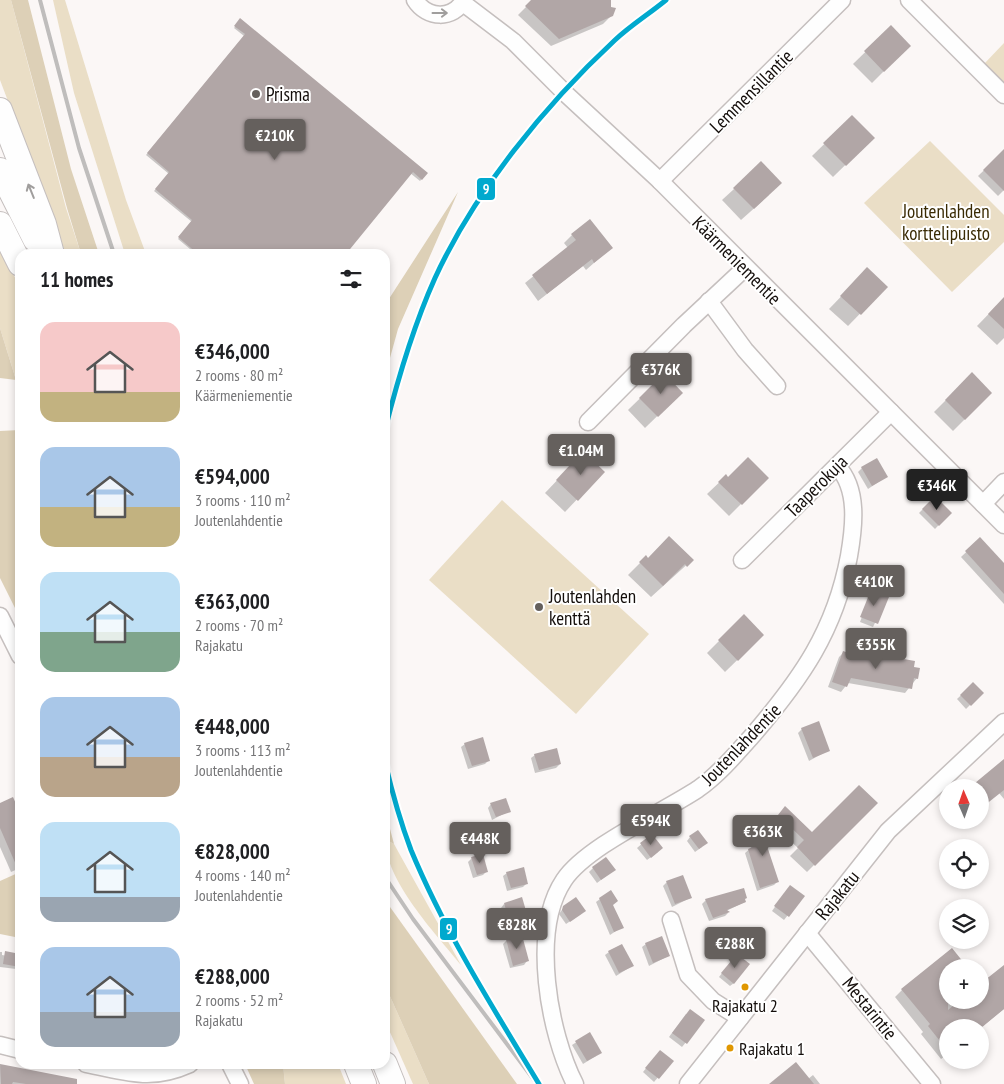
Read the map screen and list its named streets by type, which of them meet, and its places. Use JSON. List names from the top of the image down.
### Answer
{
  "streets": {
    "street": [
      "Lemmensillantie",
      "Käärmeniementie",
      "Taaperokuja",
      "Joutenlahdentie",
      "Rajakatu",
      "Mestarintie"
    ]
  },
  "crossings": [
    ["Lemmensillantie", "Käärmeniementie"],
    ["Käärmeniementie", "Taaperokuja"],
    ["Taaperokuja", "Joutenlahdentie"],
    ["Rajakatu", "Mestarintie"]
  ],
  "parks": ["Joutenlahden korttelipuisto"],
  "places": [
    "Prisma",
    "Joutenlahden kenttä",
    "Rajakatu 2",
    "Rajakatu 1"
  ],
  "lines": ["transit line 9"],
  "north": "top",
  "page": {
    "price": [
      "€210K",
      "€376K",
      "€1.04M",
      "€346K",
      "€410K",
      "€355K",
      "€594K",
      "€363K",
      "€448K",
      "€828K",
      "€288K"
    ],
    "heading": "11 homes",
    "list": [
      {
        "name": "€346,000",
        "note": "2 rooms · 80 m² · Käärmeniementie"
      },
      {
        "name": "€594,000",
        "note": "3 rooms · 110 m² · Joutenlahdentie"
      },
      {
        "name": "€363,000",
        "note": "2 rooms · 70 m² · Rajakatu"
      },
      {
        "name": "€448,000",
        "note": "3 rooms · 113 m² · Joutenlahdentie"
      },
      {
        "name": "€828,000",
        "note": "4 rooms · 140 m² · Joutenlahdentie"
      },
      {
        "name": "€288,000",
        "note": "2 rooms · 52 m² · Rajakatu"
      }
    ],
    "map_buttons": ["+", "−"]
  }
}
